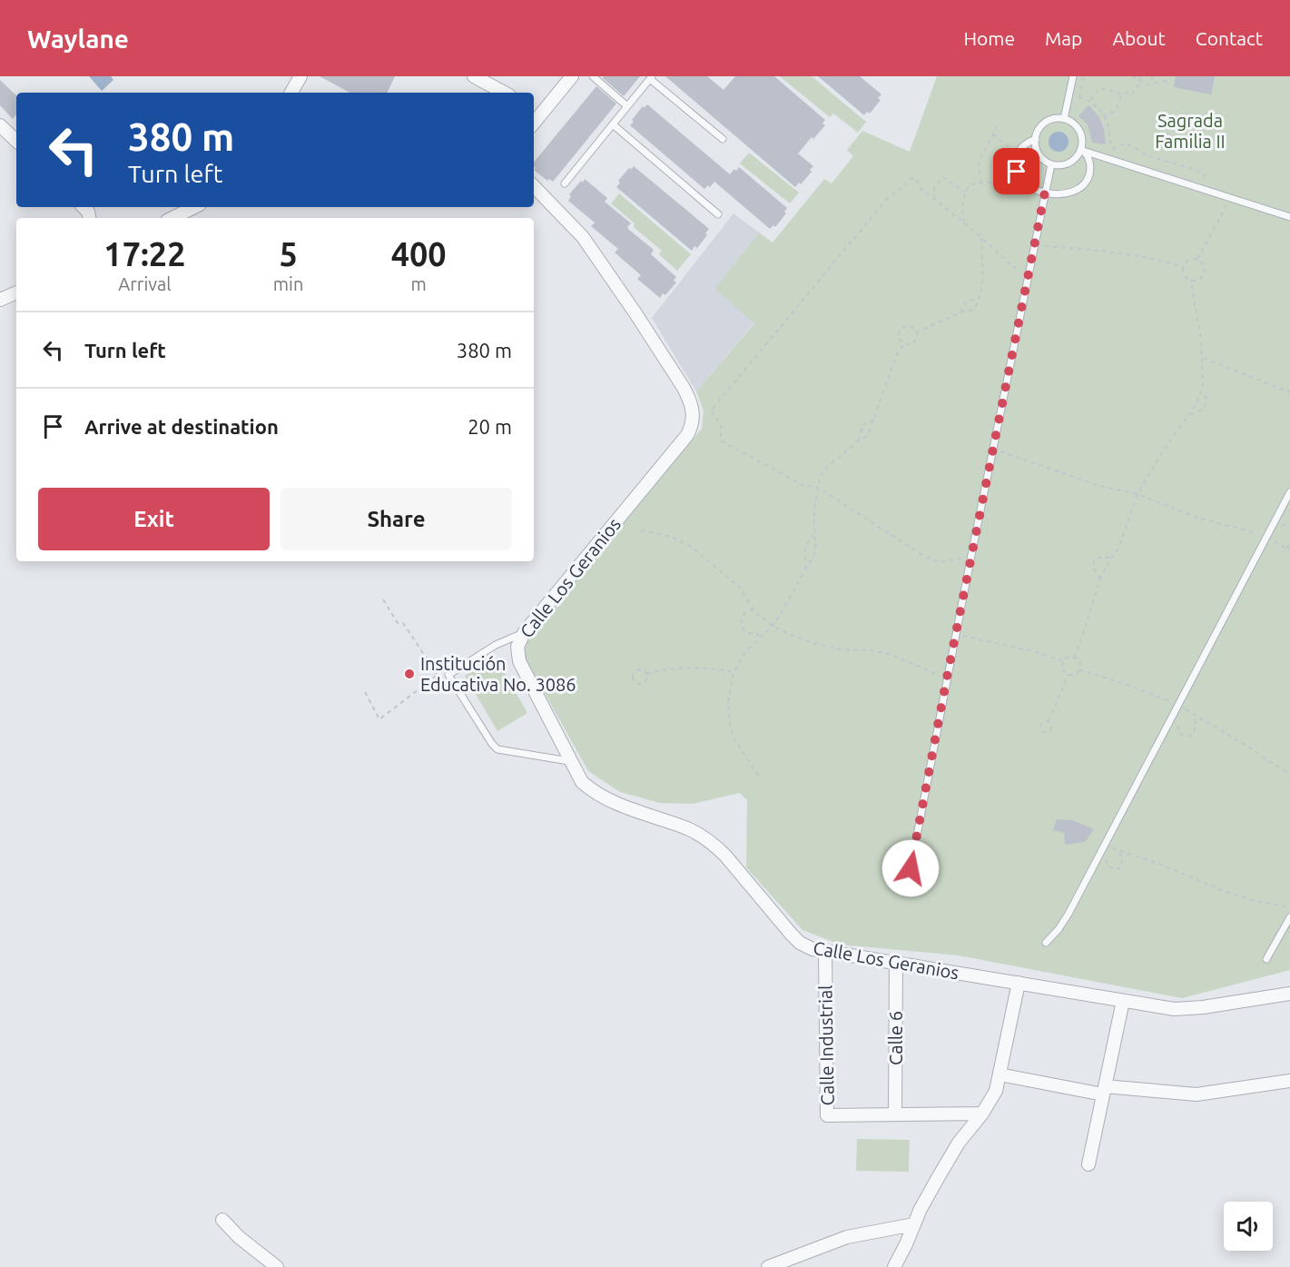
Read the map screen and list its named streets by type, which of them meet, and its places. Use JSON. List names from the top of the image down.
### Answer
{
  "streets": {
    "street": ["Calle Los Geranios", "Calle 6", "Calle Industrial"]
  },
  "crossings": [
    ["Calle Los Geranios", "Calle 6"],
    ["Calle Los Geranios", "Calle Industrial"],
    ["Calle 6", "Calle Industrial"]
  ],
  "parks": ["Sagrada Familia II"],
  "places": ["Institución Educativa No. 3086"],
  "page": {
    "header": "Waylane",
    "nav": [
      "Home",
      "Map",
      "About",
      "Contact"
    ],
    "turn": ["380 m", "Turn left"],
    "eta": [
      "17:22",
      "Arrival",
      "5",
      "min",
      "400",
      "m"
    ],
    "list": [
      {
        "name": "Turn left",
        "value": "380 m"
      },
      {
        "name": "Arrive at destination",
        "value": "20 m"
      }
    ],
    "buttons": ["Exit", "Share"]
  }
}
